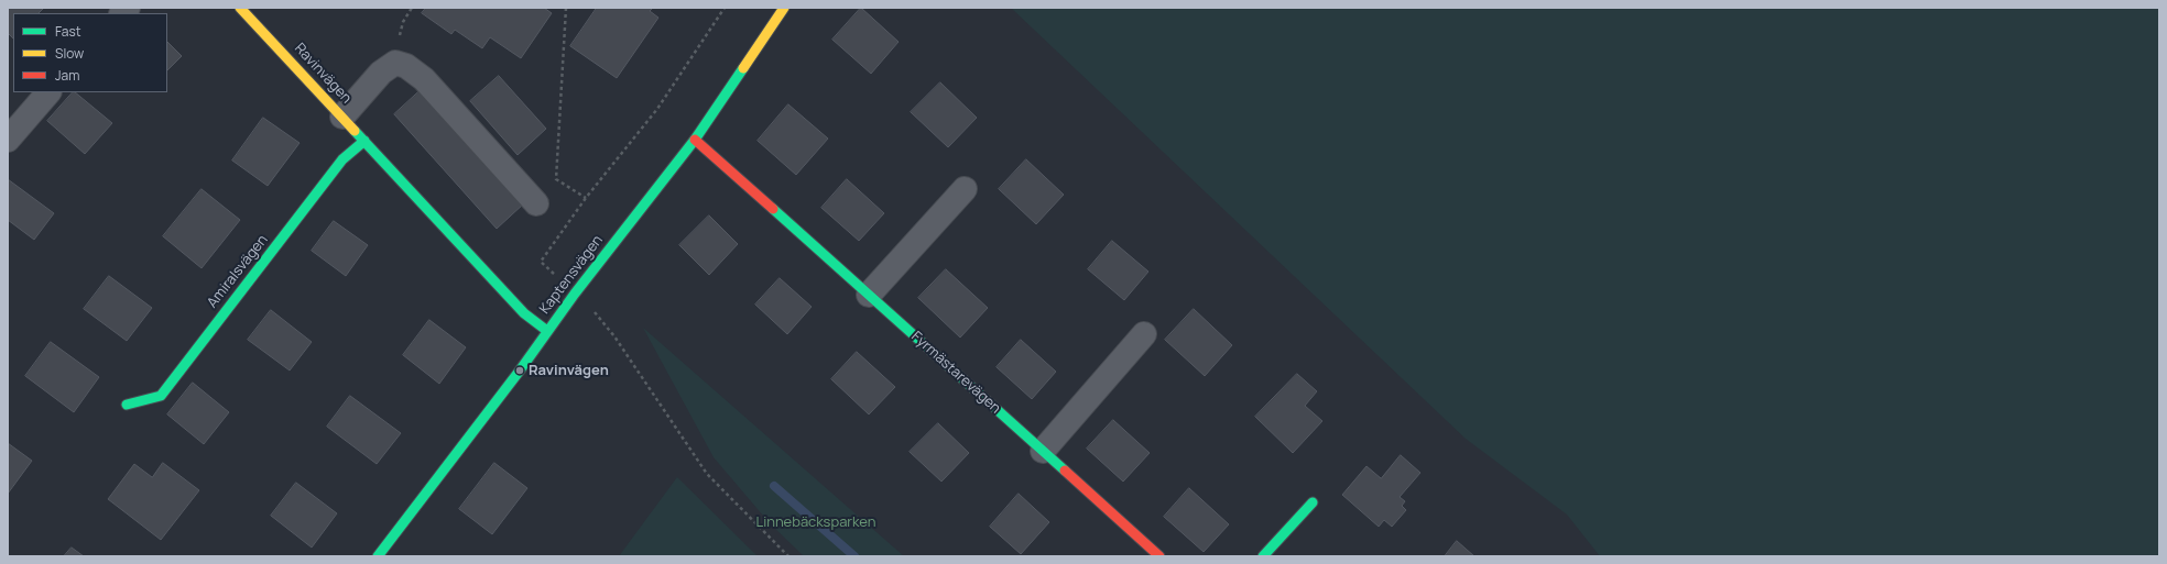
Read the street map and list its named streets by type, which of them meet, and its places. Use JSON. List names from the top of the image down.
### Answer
{
  "streets": {
    "street": [
      "Ravinvägen",
      "Amiralsvägen",
      "Kaptensvägen",
      "Fyrmästarevägen"
    ]
  },
  "crossings": [
    ["Ravinvägen", "Amiralsvägen"],
    ["Ravinvägen", "Kaptensvägen"],
    ["Kaptensvägen", "Fyrmästarevägen"]
  ],
  "parks": ["Linnebäcksparken"],
  "places": ["Ravinvägen"],
  "legend": ["Fast", "Slow", "Jam"]
}
